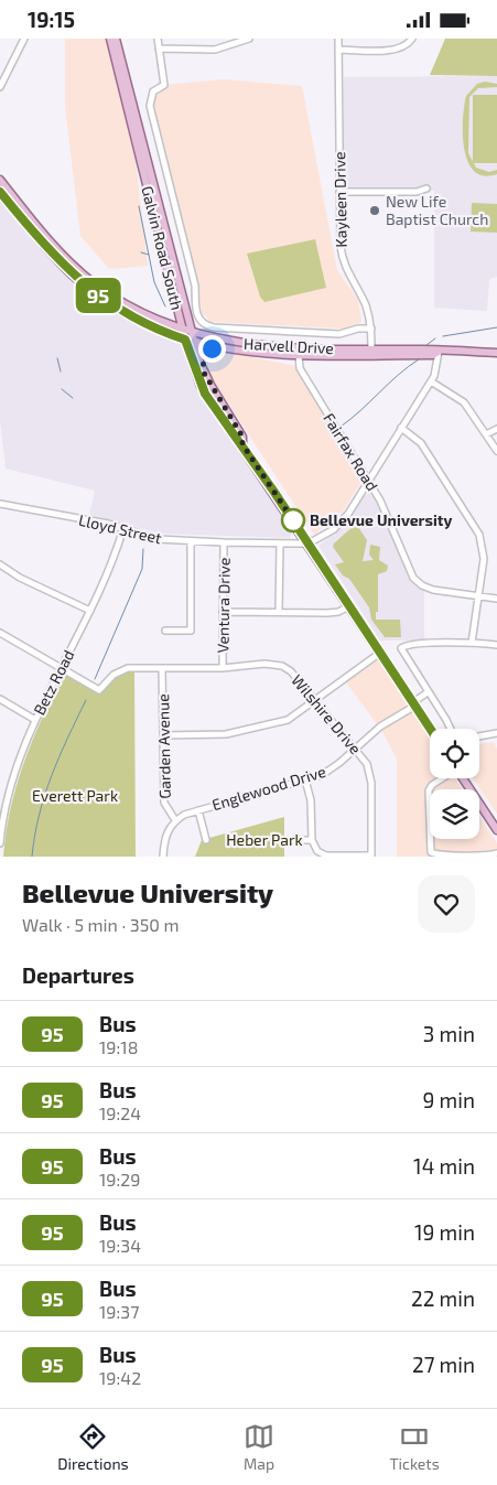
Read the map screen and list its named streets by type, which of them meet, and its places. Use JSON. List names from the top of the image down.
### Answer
{
  "streets": {
    "main road": ["Galvin Road South", "Harvell Drive"],
    "street": [
      "Kayleen Drive",
      "Fairfax Road",
      "Lloyd Street",
      "Ventura Drive",
      "Betz Road",
      "Wilshire Drive",
      "Garden Avenue",
      "Englewood Drive"
    ]
  },
  "crossings": [
    ["Kayleen Drive", "Harvell Drive"],
    ["Galvin Road South", "Harvell Drive"],
    ["Galvin Road South", "Lloyd Street"],
    ["Galvin Road South", "Englewood Drive"],
    ["Harvell Drive", "Fairfax Road"],
    ["Lloyd Street", "Ventura Drive"],
    ["Lloyd Street", "Betz Road"],
    ["Ventura Drive", "Wilshire Drive"],
    ["Betz Road", "Wilshire Drive"],
    ["Wilshire Drive", "Garden Avenue"],
    ["Wilshire Drive", "Englewood Drive"],
    ["Garden Avenue", "Englewood Drive"]
  ],
  "parks": ["Everett Park", "Heber Park"],
  "places": ["New Life Baptist Church", "Bellevue University"],
  "lines": ["bus line 95"],
  "page": {
    "status": "19:15",
    "on_map": "95",
    "heading": [
      ["Bellevue University", "Walk · 5 min · 350 m"],
      "Departures"
    ],
    "list": [
      {
        "mark": "95",
        "name": "Bus",
        "note": "19:18",
        "value": "3 min"
      },
      {
        "mark": "95",
        "name": "Bus",
        "note": "19:24",
        "value": "9 min"
      },
      {
        "mark": "95",
        "name": "Bus",
        "note": "19:29",
        "value": "14 min"
      },
      {
        "mark": "95",
        "name": "Bus",
        "note": "19:34",
        "value": "19 min"
      },
      {
        "mark": "95",
        "name": "Bus",
        "note": "19:37",
        "value": "22 min"
      },
      {
        "mark": "95",
        "name": "Bus",
        "note": "19:42",
        "value": "27 min"
      }
    ],
    "tabs": ["Directions", "Map", "Tickets"]
  }
}
